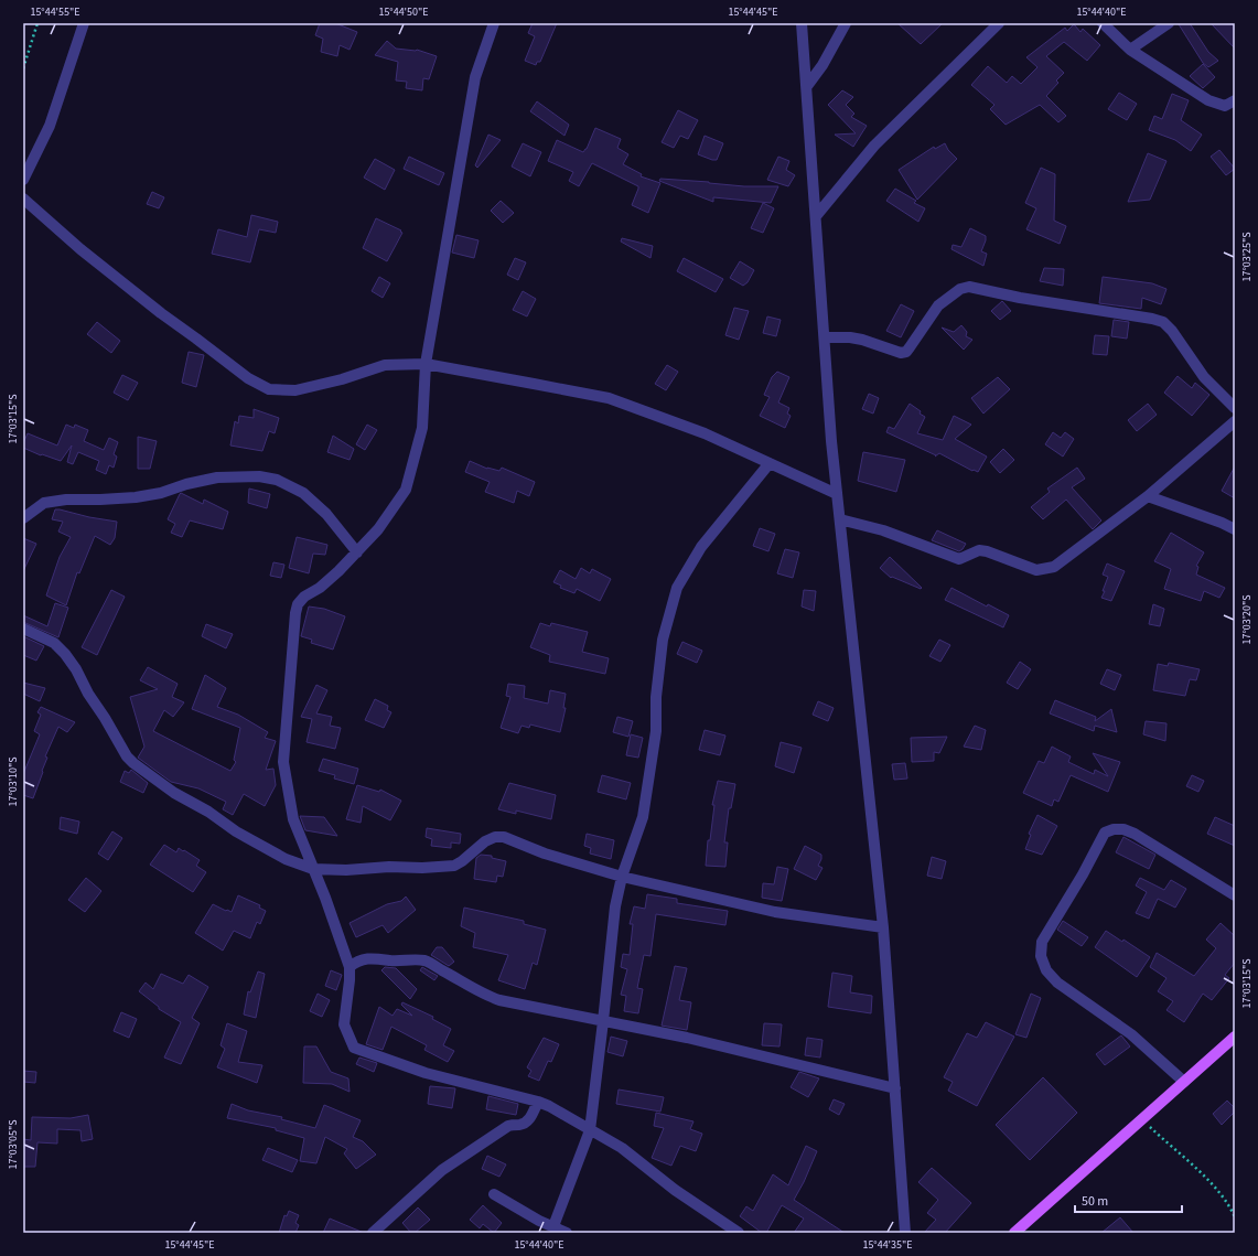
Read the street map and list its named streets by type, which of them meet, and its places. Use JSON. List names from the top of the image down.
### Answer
{
  "scale_bar": "50 m",
  "coordinates": [
    "15°44'55\"E",
    "15°44'50\"E",
    "15°44'45\"E",
    "15°44'40\"E",
    "17°03'25\"S",
    "17°03'15\"S",
    "17°03'20\"S",
    "17°03'10\"S",
    "17°03'05\"S",
    "15°44'35\"E"
  ]
}
